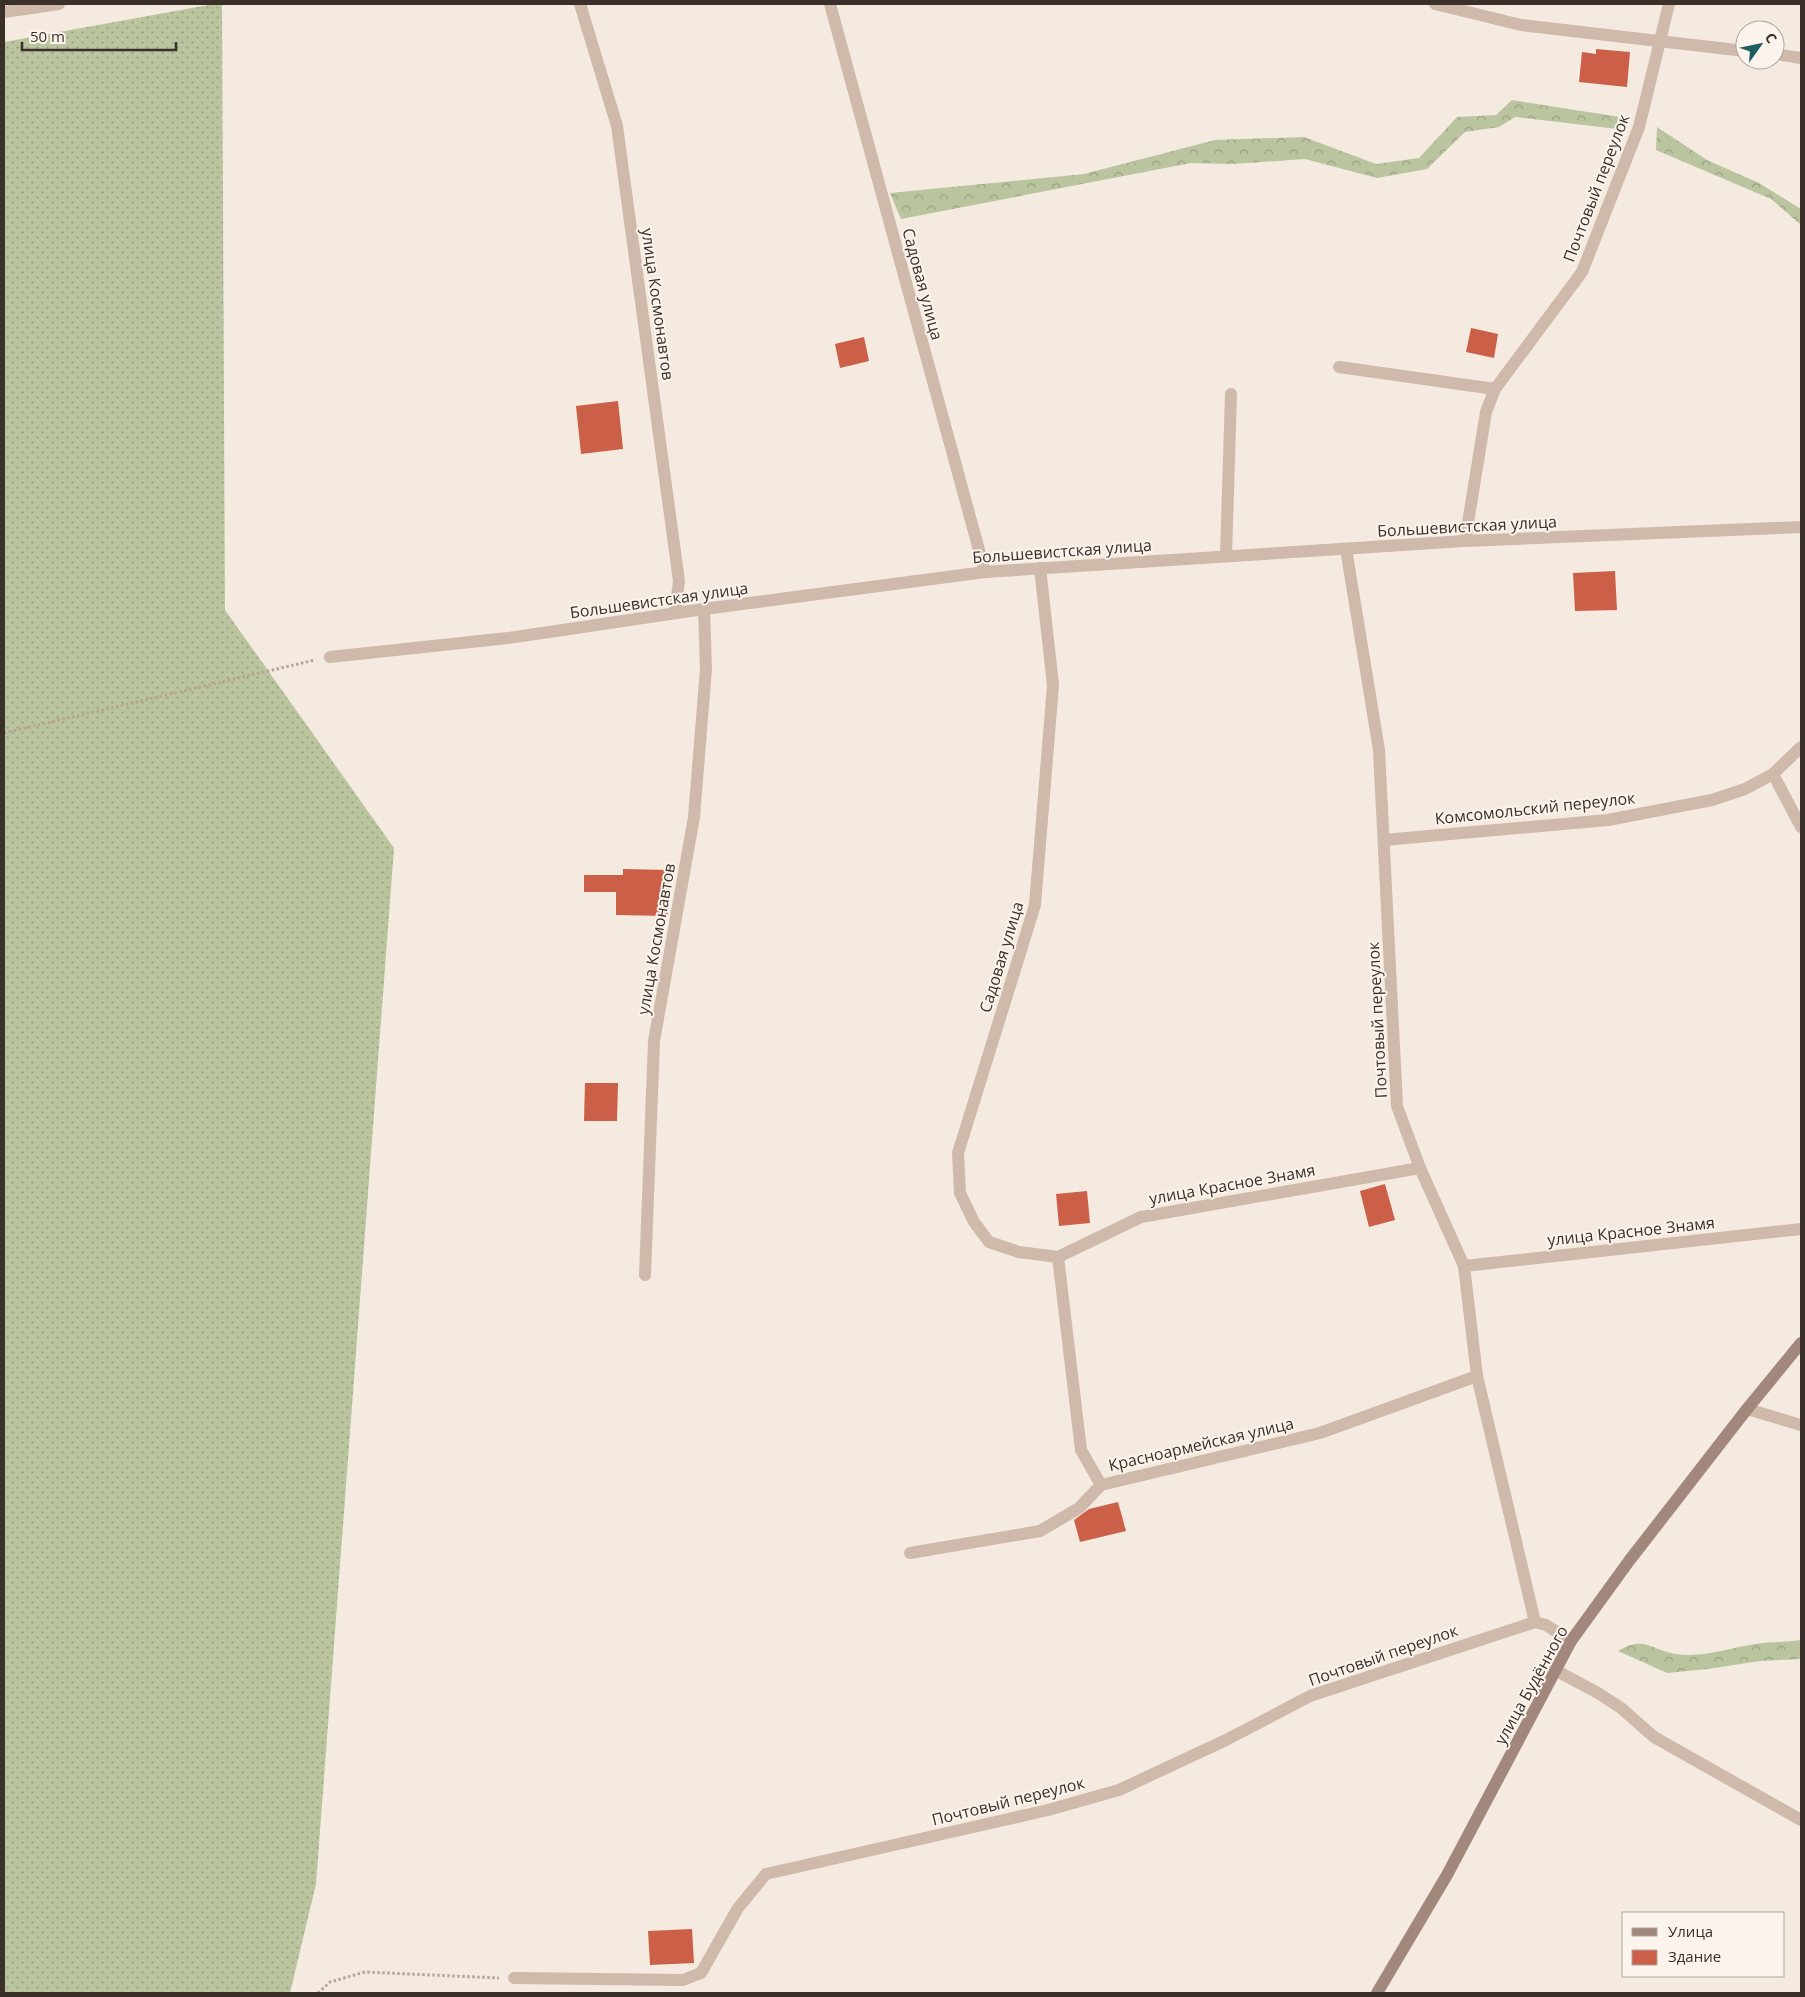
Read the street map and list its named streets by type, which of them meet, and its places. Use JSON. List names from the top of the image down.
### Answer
{
  "streets": {
    "main road": ["улица Будённого"],
    "street": [
      "Почтовый переулок",
      "Садовая улица",
      "улица Космонавтов",
      "Большевистская улица",
      "Комсомольский переулок",
      "улица Красное Знамя",
      "Красноармейская улица"
    ]
  },
  "crossings": [
    ["Почтовый переулок", "Большевистская улица"],
    ["Почтовый переулок", "Комсомольский переулок"],
    ["Почтовый переулок", "улица Красное Знамя"],
    ["Почтовый переулок", "Красноармейская улица"],
    ["Садовая улица", "Большевистская улица"],
    ["Садовая улица", "улица Красное Знамя"],
    ["улица Космонавтов", "Большевистская улица"]
  ],
  "legend": ["Улица", "Здание"],
  "scale_bar": "50 m",
  "north": "top right"
}
